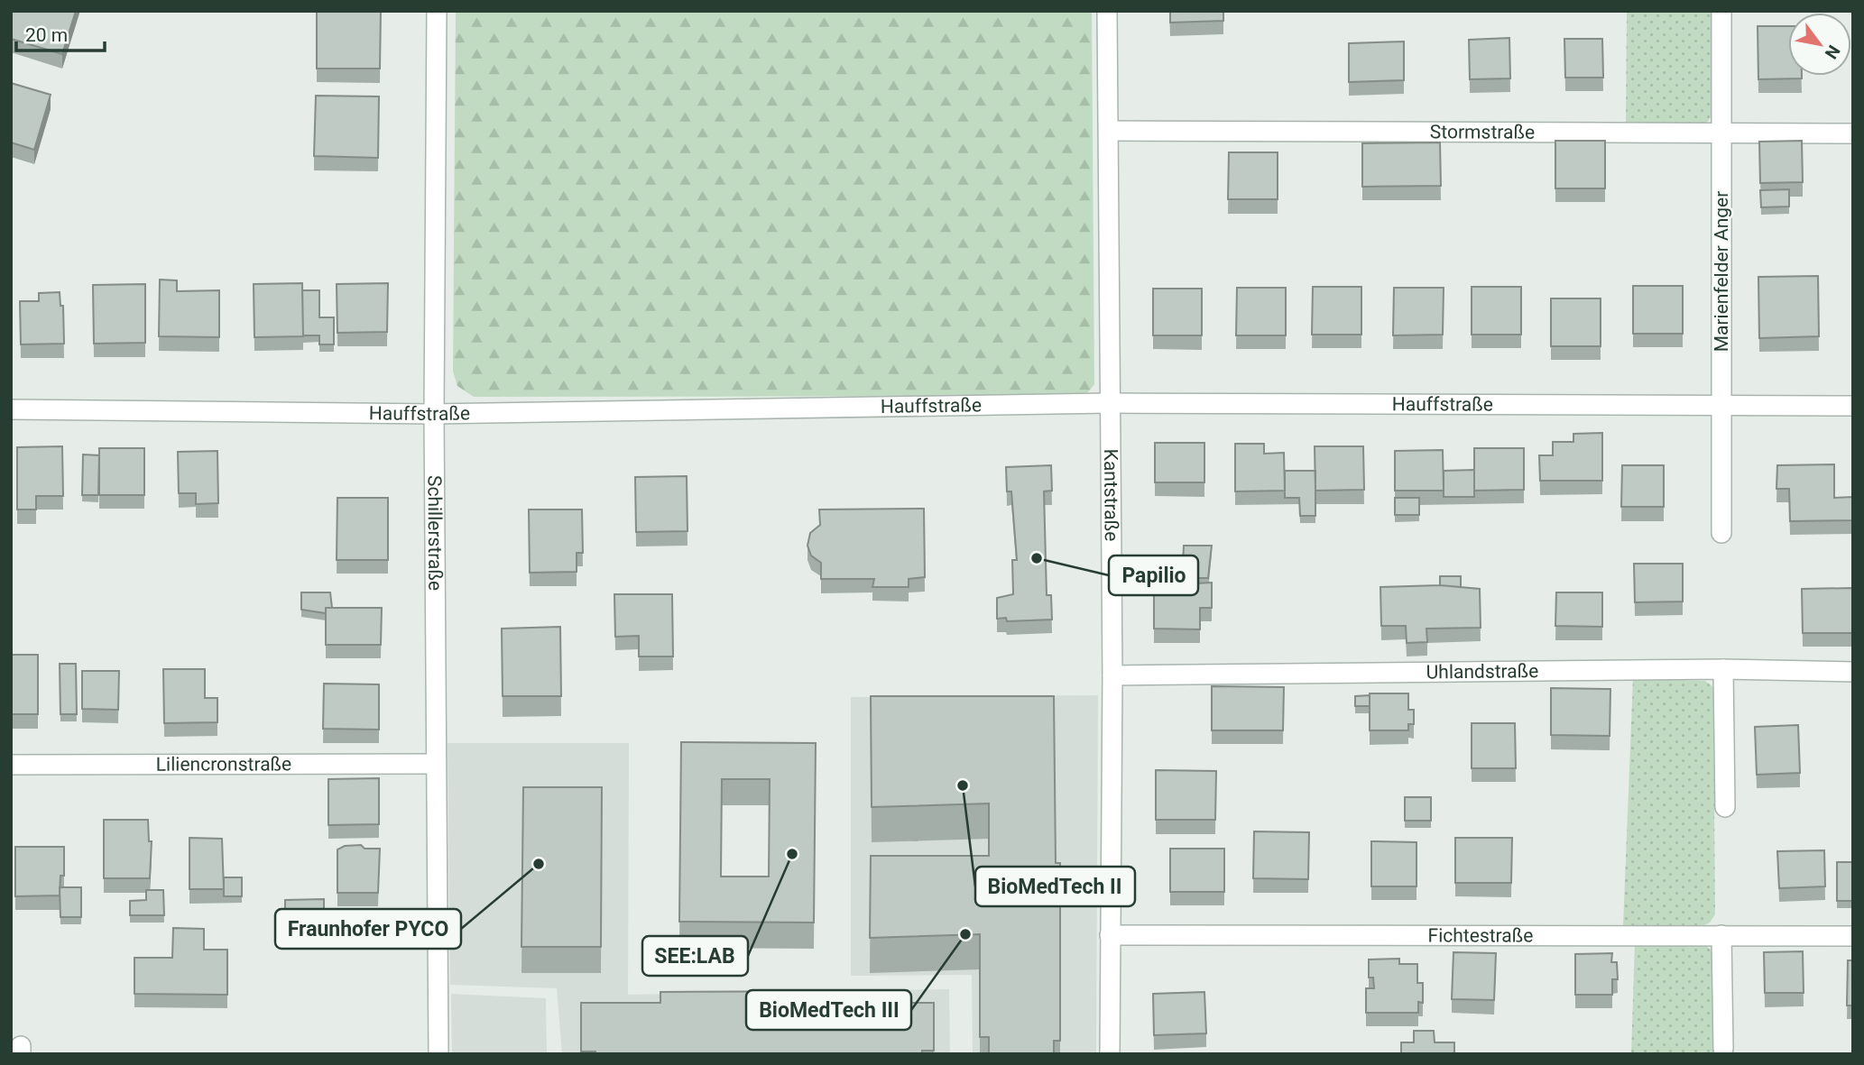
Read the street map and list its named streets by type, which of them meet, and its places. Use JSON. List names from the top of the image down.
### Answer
{
  "streets": {
    "street": [
      "Stormstraße",
      "Marienfelder Anger",
      "Hauffstraße",
      "Kantstraße",
      "Schillerstraße",
      "Uhlandstraße",
      "Liliencronstraße",
      "Fichtestraße"
    ]
  },
  "crossings": [
    ["Stormstraße", "Marienfelder Anger"],
    ["Stormstraße", "Kantstraße"],
    ["Marienfelder Anger", "Hauffstraße"],
    ["Hauffstraße", "Kantstraße"],
    ["Hauffstraße", "Schillerstraße"],
    ["Kantstraße", "Uhlandstraße"],
    ["Kantstraße", "Fichtestraße"],
    ["Schillerstraße", "Liliencronstraße"]
  ],
  "places": [
    "Papilio",
    "BioMedTech II",
    "SEE:LAB",
    "Fraunhofer PYCO",
    "BioMedTech III"
  ],
  "scale_bar": "20 m",
  "north": "bottom right"
}
